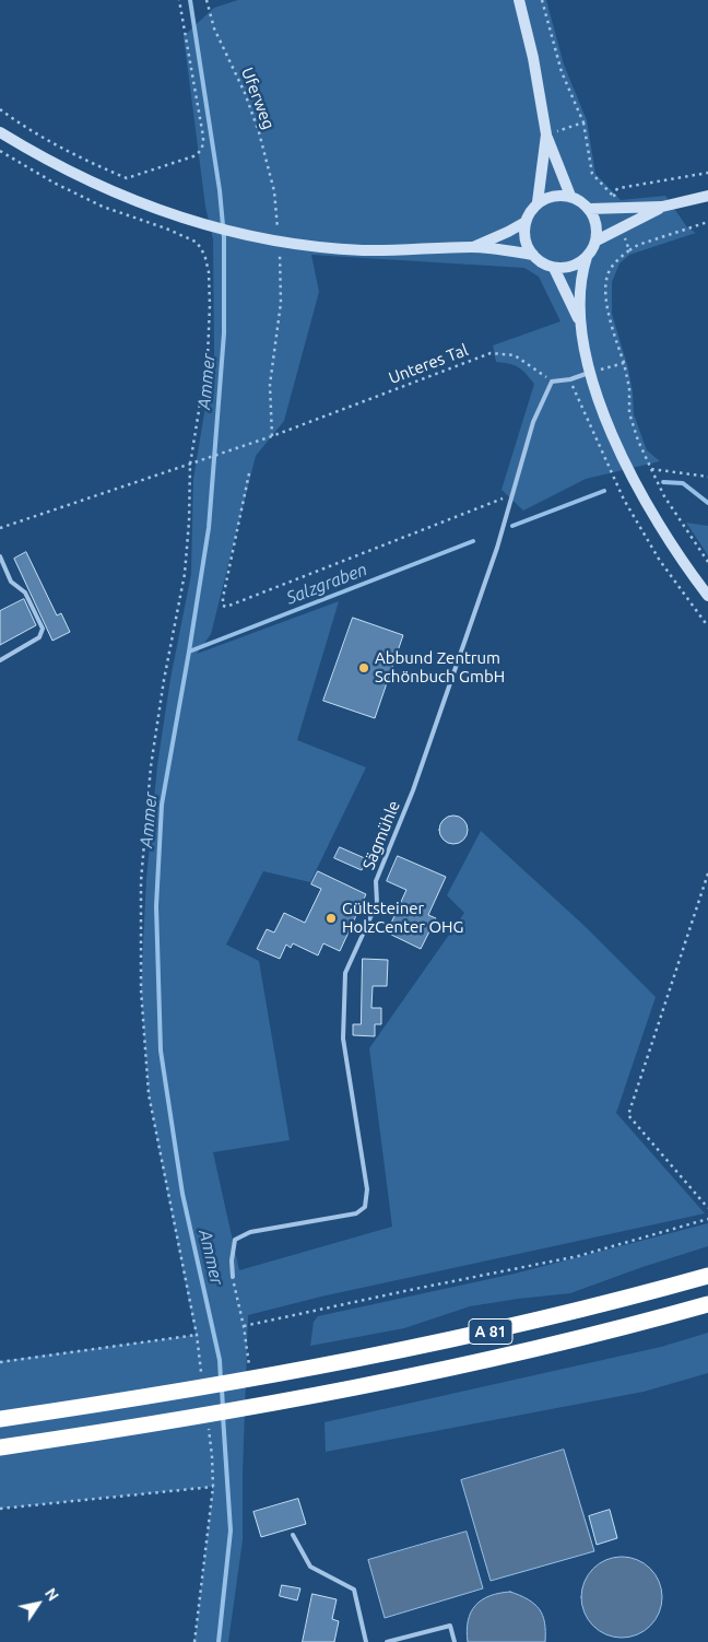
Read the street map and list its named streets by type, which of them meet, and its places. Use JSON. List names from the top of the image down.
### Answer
{
  "streets": {
    "highway": ["A 81"],
    "lane": ["Sägmühle"],
    "path": ["Uferweg", "Unteres Tal"]
  },
  "crossings": [
    ["Unteres Tal", "Sägmühle"]
  ],
  "water": ["Ammer", "Salzgraben"],
  "places": ["Abbund Zentrum Schönbuch GmbH", "Gültsteiner HolzCenter OHG"],
  "north": "top right"
}
